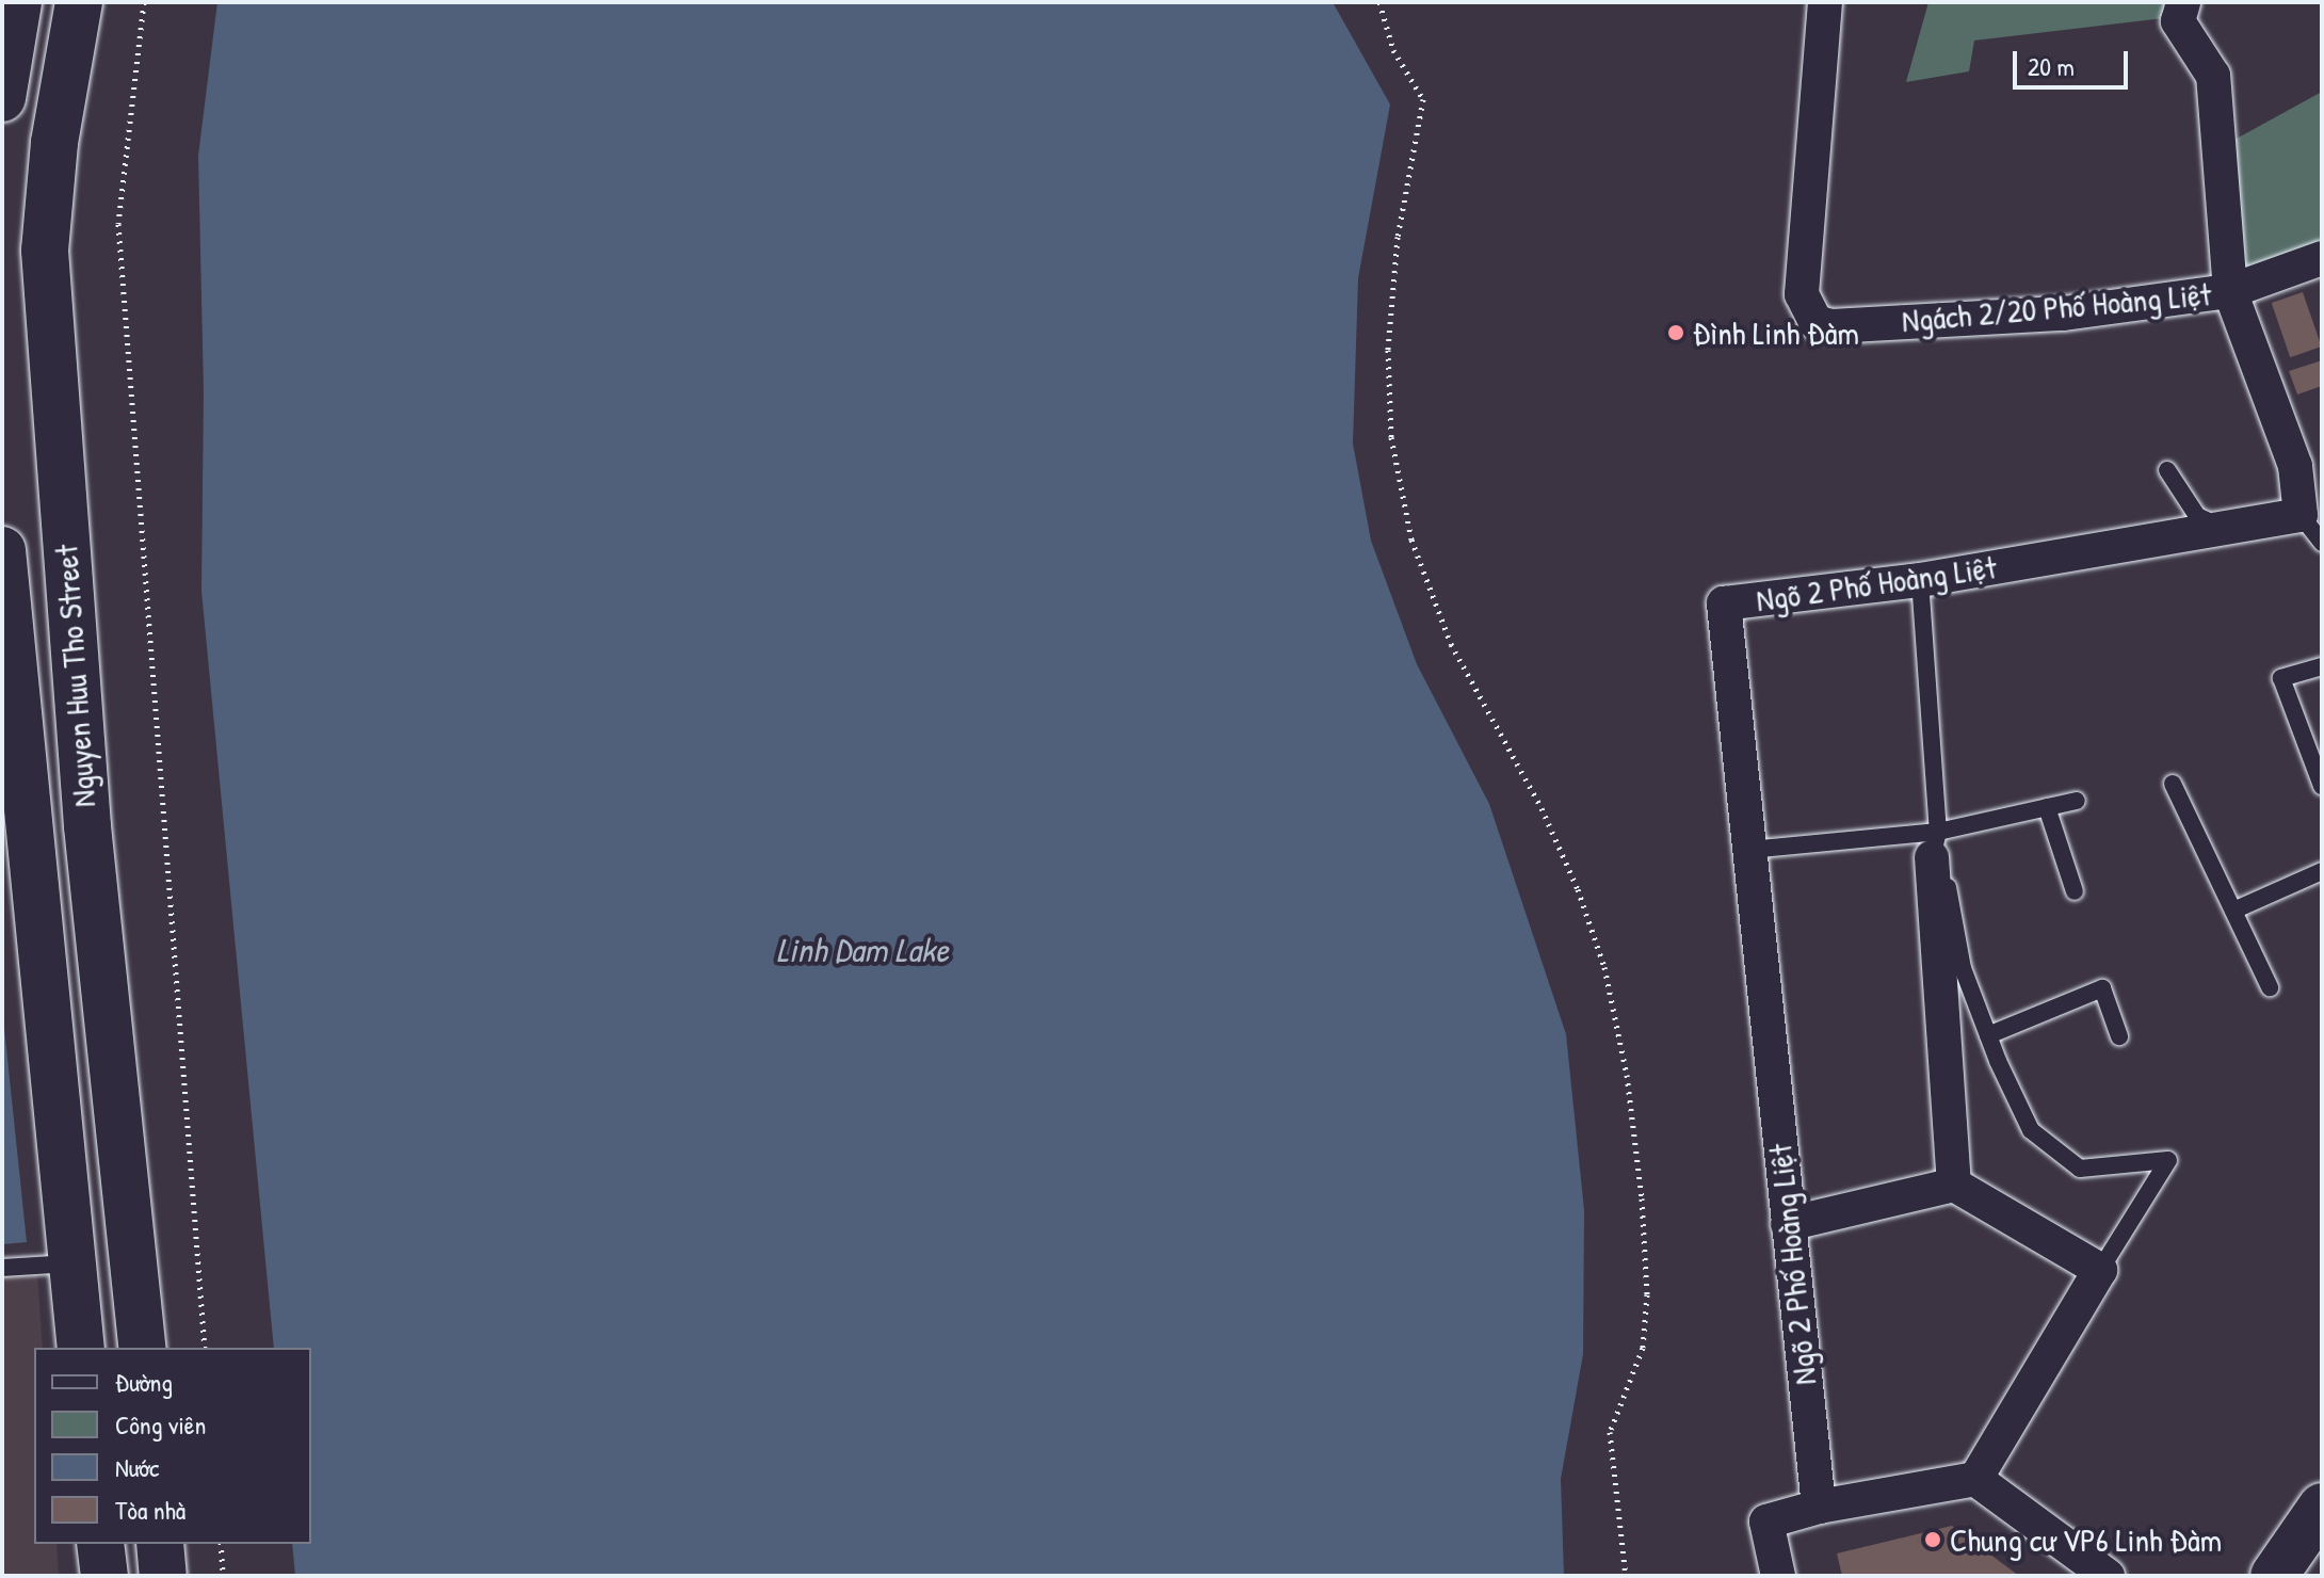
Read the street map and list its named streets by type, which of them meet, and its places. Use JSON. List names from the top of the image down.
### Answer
{
  "streets": {
    "main road": ["Nguyen Huu Tho Street"],
    "street": ["Ngách 2/20 Phố Hoàng Liệt", "Ngõ 2 Phố Hoàng Liệt"]
  },
  "water": ["Linh Dam Lake"],
  "places": ["Đình Linh Đàm", "Chung cư VP6 Linh Đàm"],
  "legend": [
    "Đường",
    "Công viên",
    "Nước",
    "Tòa nhà"
  ],
  "scale_bar": "20 m"
}
